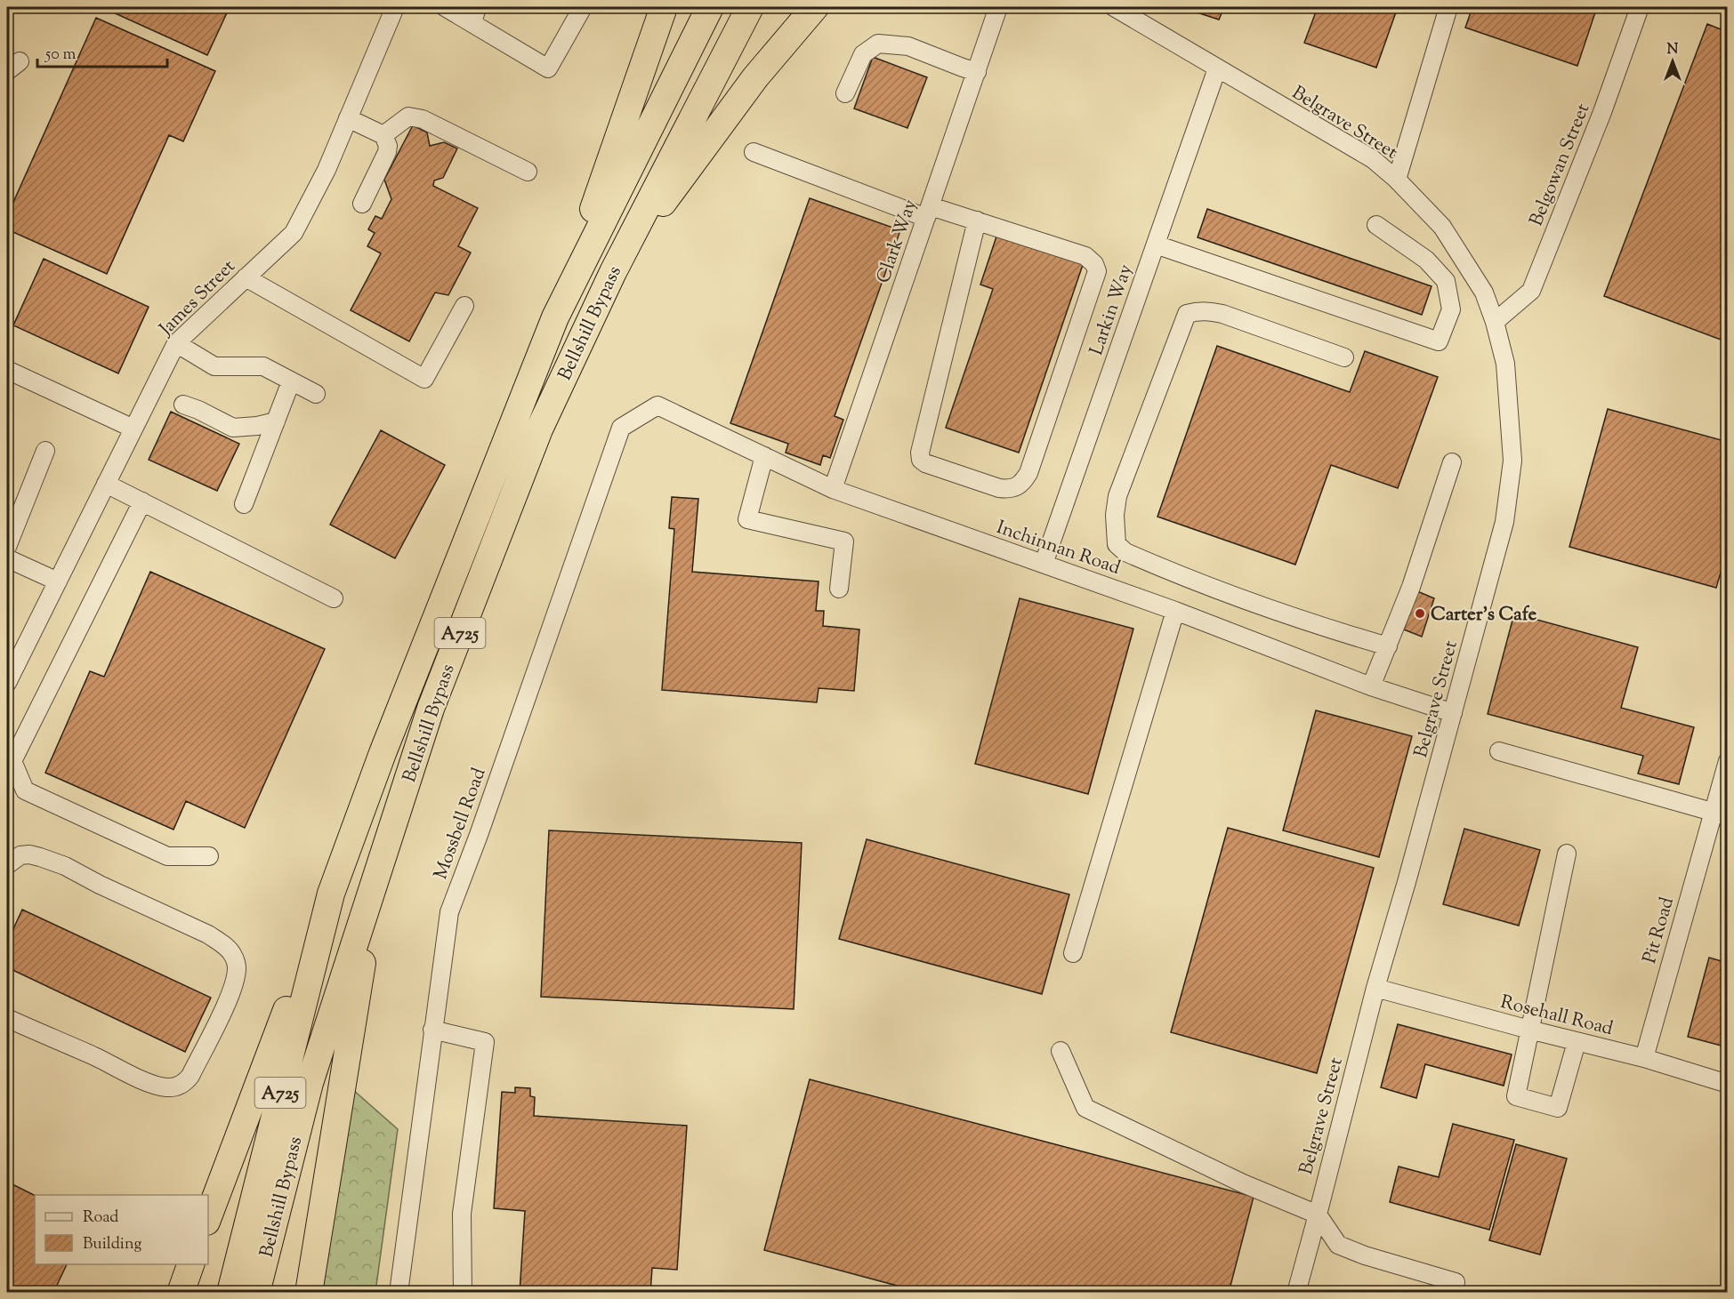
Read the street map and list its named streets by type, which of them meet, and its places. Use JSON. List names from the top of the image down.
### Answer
{
  "streets": {
    "highway": ["Bellshill Bypass", "A725"],
    "street": [
      "Belgrave Street",
      "Belgowan Street",
      "Clark Way",
      "James Street",
      "Larkin Way",
      "Inchinnan Road",
      "Mossbell Road",
      "Pit Road",
      "Rosehall Road"
    ]
  },
  "crossings": [
    ["Belgrave Street", "Belgowan Street"],
    ["Belgrave Street", "Larkin Way"],
    ["Belgrave Street", "Inchinnan Road"],
    ["Belgrave Street", "Rosehall Road"],
    ["Clark Way", "Inchinnan Road"],
    ["Larkin Way", "Inchinnan Road"],
    ["Bellshill Bypass", "A725"],
    ["Inchinnan Road", "Mossbell Road"],
    ["Pit Road", "Rosehall Road"]
  ],
  "places": ["Carter's Cafe"],
  "legend": ["Road", "Building"],
  "scale_bar": "50 m",
  "north": "top"
}
